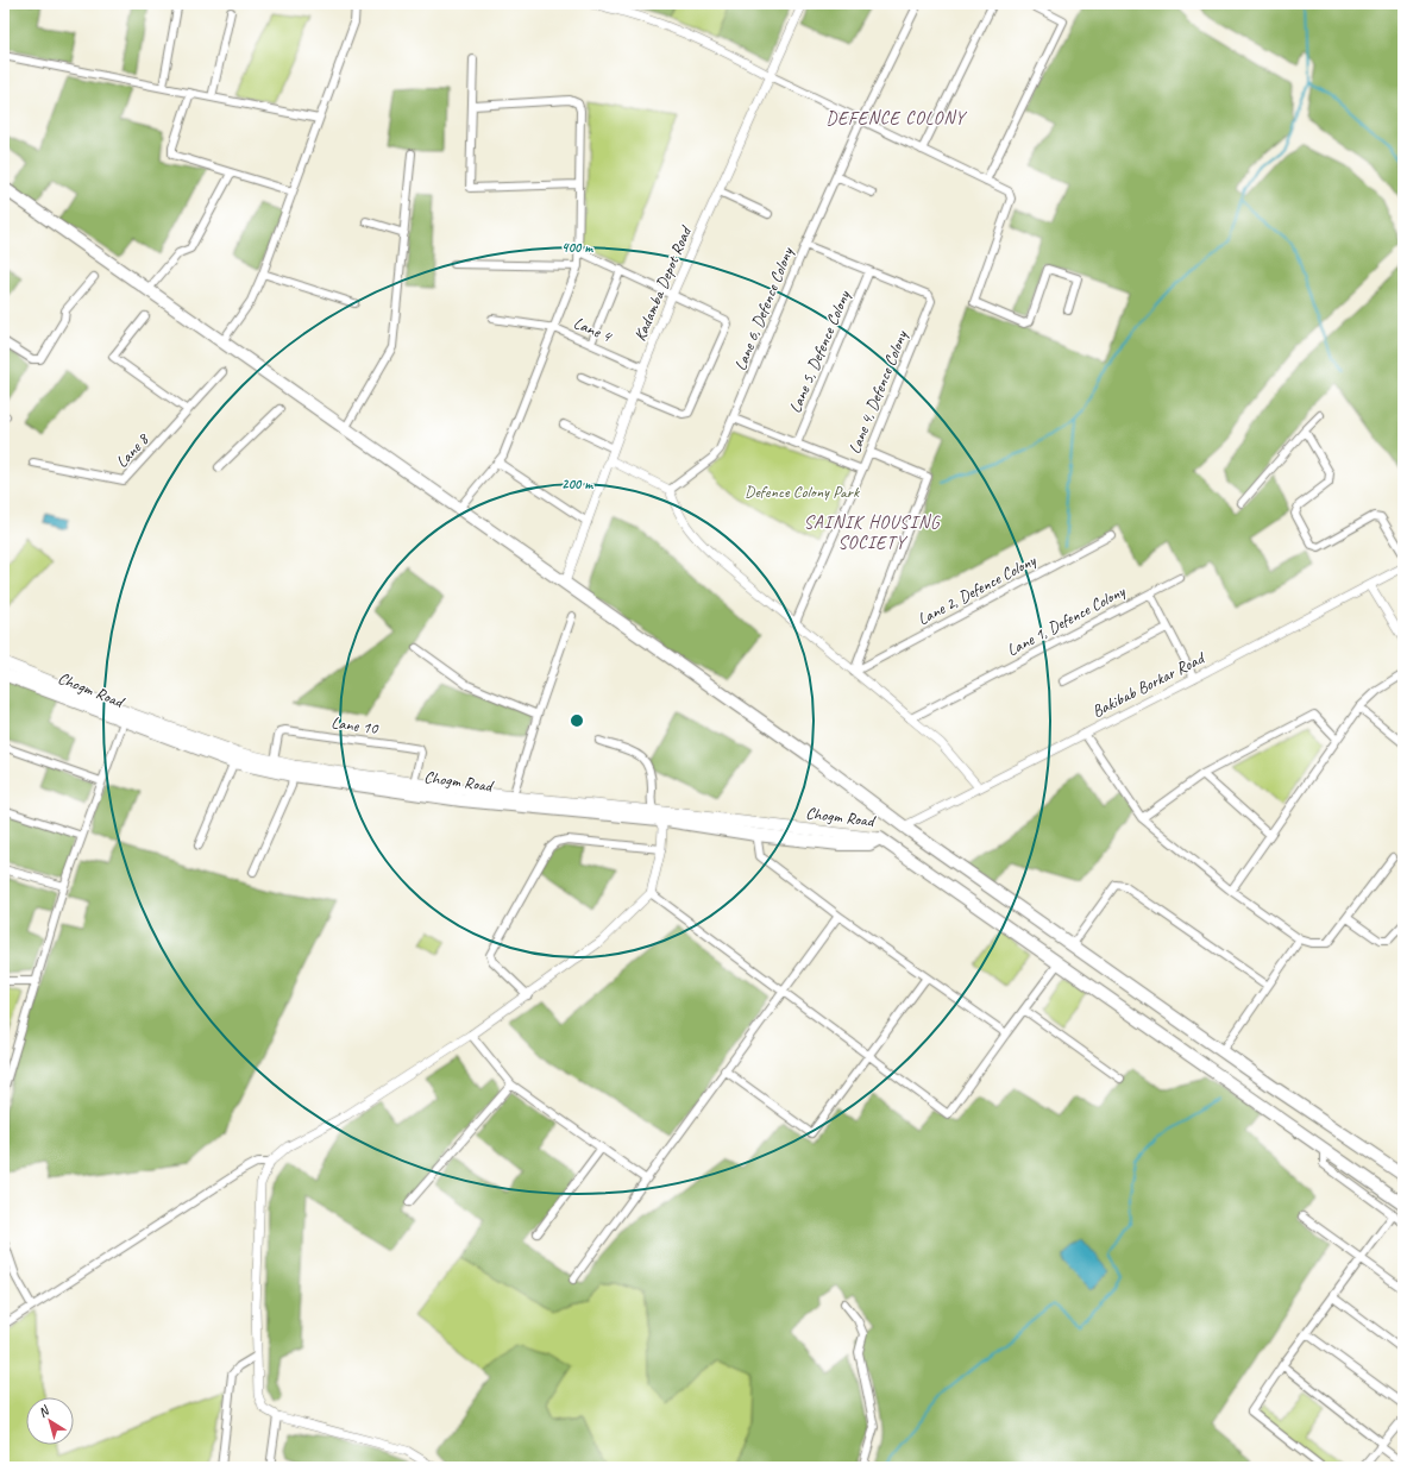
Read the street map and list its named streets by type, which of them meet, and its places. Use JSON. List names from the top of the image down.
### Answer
{
  "streets": {
    "highway": ["Chogm Road"],
    "street": [
      "Kadamba Depot Road",
      "Lane 6, Defence Colony",
      "Lane 4",
      "Lane 5, Defence Colony",
      "Lane 4, Defence Colony",
      "Lane 8",
      "Lane 2, Defence Colony",
      "Lane 1, Defence Colony",
      "Bakibab Borkar Road",
      "Lane 10"
    ]
  },
  "crossings": [
    ["Kadamba Depot Road", "Lane 4"],
    ["Lane 6, Defence Colony", "Lane 4, Defence Colony"],
    ["Lane 5, Defence Colony", "Lane 4, Defence Colony"],
    ["Lane 1, Defence Colony", "Bakibab Borkar Road"],
    ["Chogm Road", "Lane 10"]
  ],
  "districts": ["DEFENCE COLONY", "SAINIK HOUSING SOCIETY"],
  "parks": ["Defence Colony Park"],
  "north": "top left",
  "rings": ["400 m", "200 m"]
}
